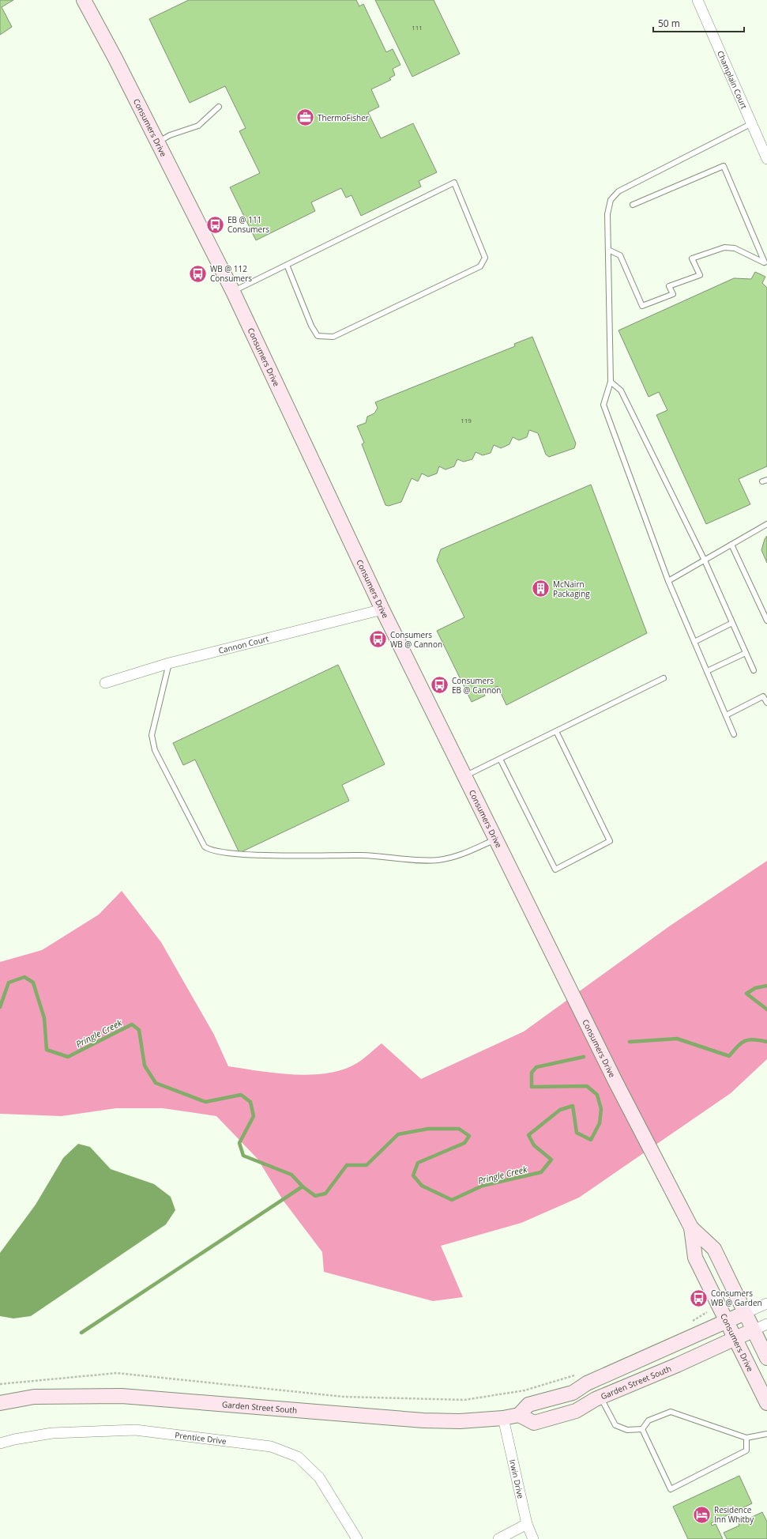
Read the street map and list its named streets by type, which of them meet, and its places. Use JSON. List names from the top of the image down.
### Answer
{
  "streets": {
    "main road": ["Consumers Drive", "Garden Street South"],
    "street": [
      "Champlain Court",
      "Cannon Court",
      "Prentice Drive",
      "Irwin Drive"
    ]
  },
  "crossings": [
    ["Consumers Drive", "Cannon Court"],
    ["Consumers Drive", "Garden Street South"],
    ["Garden Street South", "Irwin Drive"]
  ],
  "water": ["Pringle Creek"],
  "places": {
    "office": ["ThermoFisher"],
    "bus stop": [
      "EB @ 111 Consumers",
      "WB @ 112 Consumers",
      "Consumers WB @ Cannon",
      "Consumers EB @ Cannon",
      "Consumers WB @ Garden"
    ],
    "building": ["McNairn Packaging"],
    "hotel": ["Residence Inn Whitby"]
  },
  "house_numbers": ["111", "119"],
  "scale_bar": "50 m"
}
